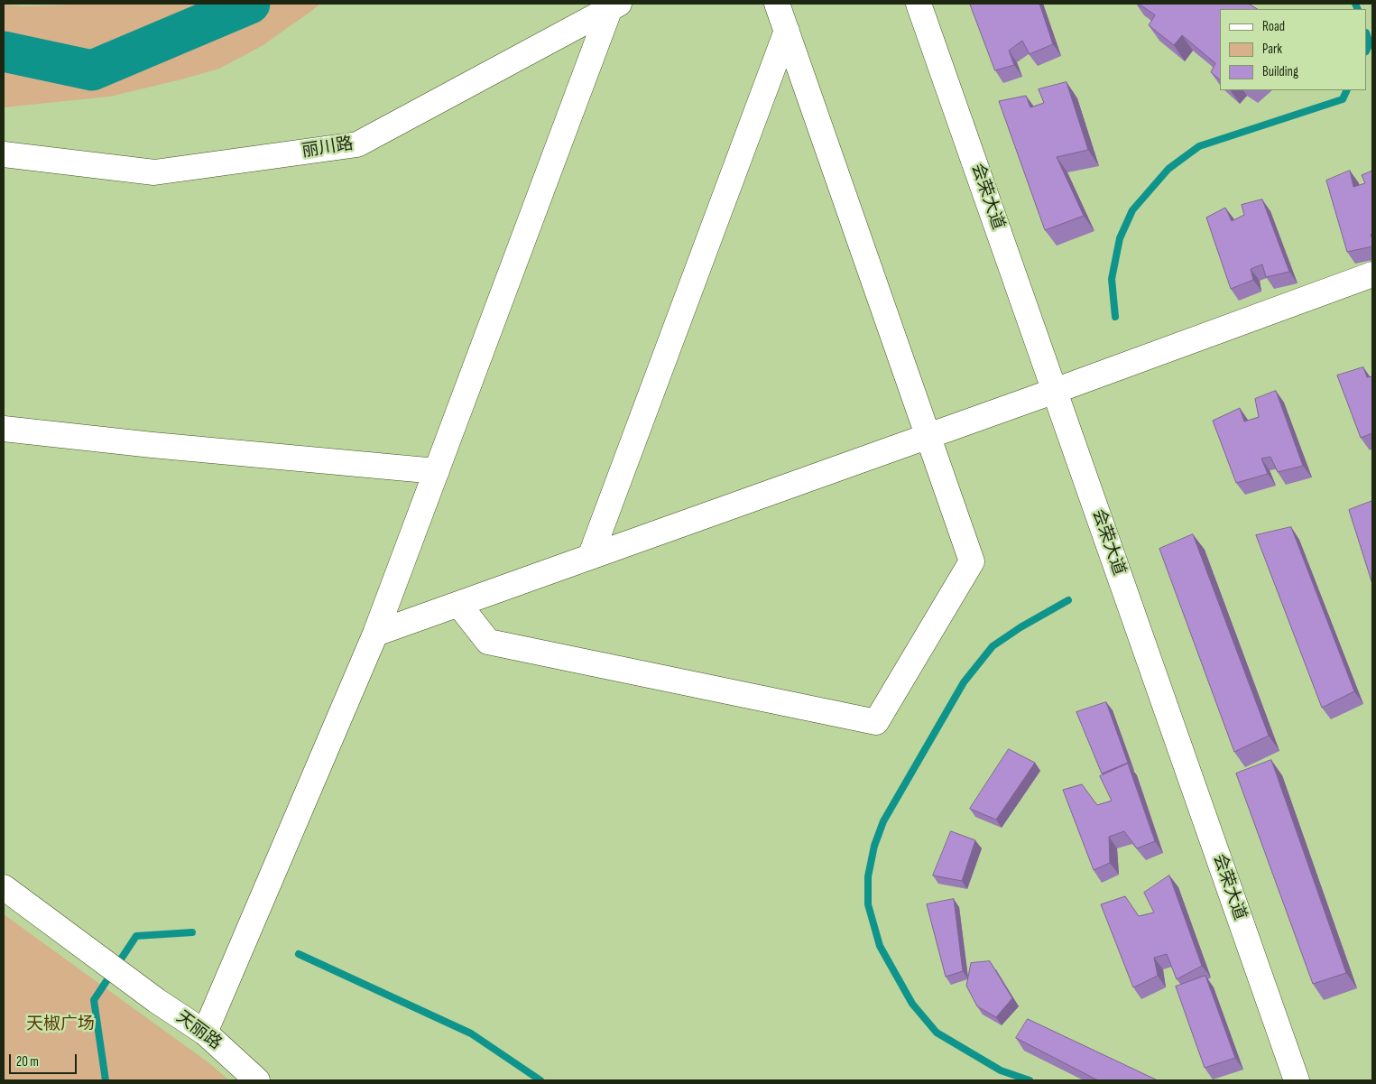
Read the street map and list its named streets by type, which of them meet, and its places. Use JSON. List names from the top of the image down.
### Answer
{
  "streets": {
    "street": ["丽川路", "会荣大道", "天丽路"]
  },
  "parks": ["天椒广场"],
  "legend": ["Road", "Park", "Building"],
  "scale_bar": "20 m"
}
